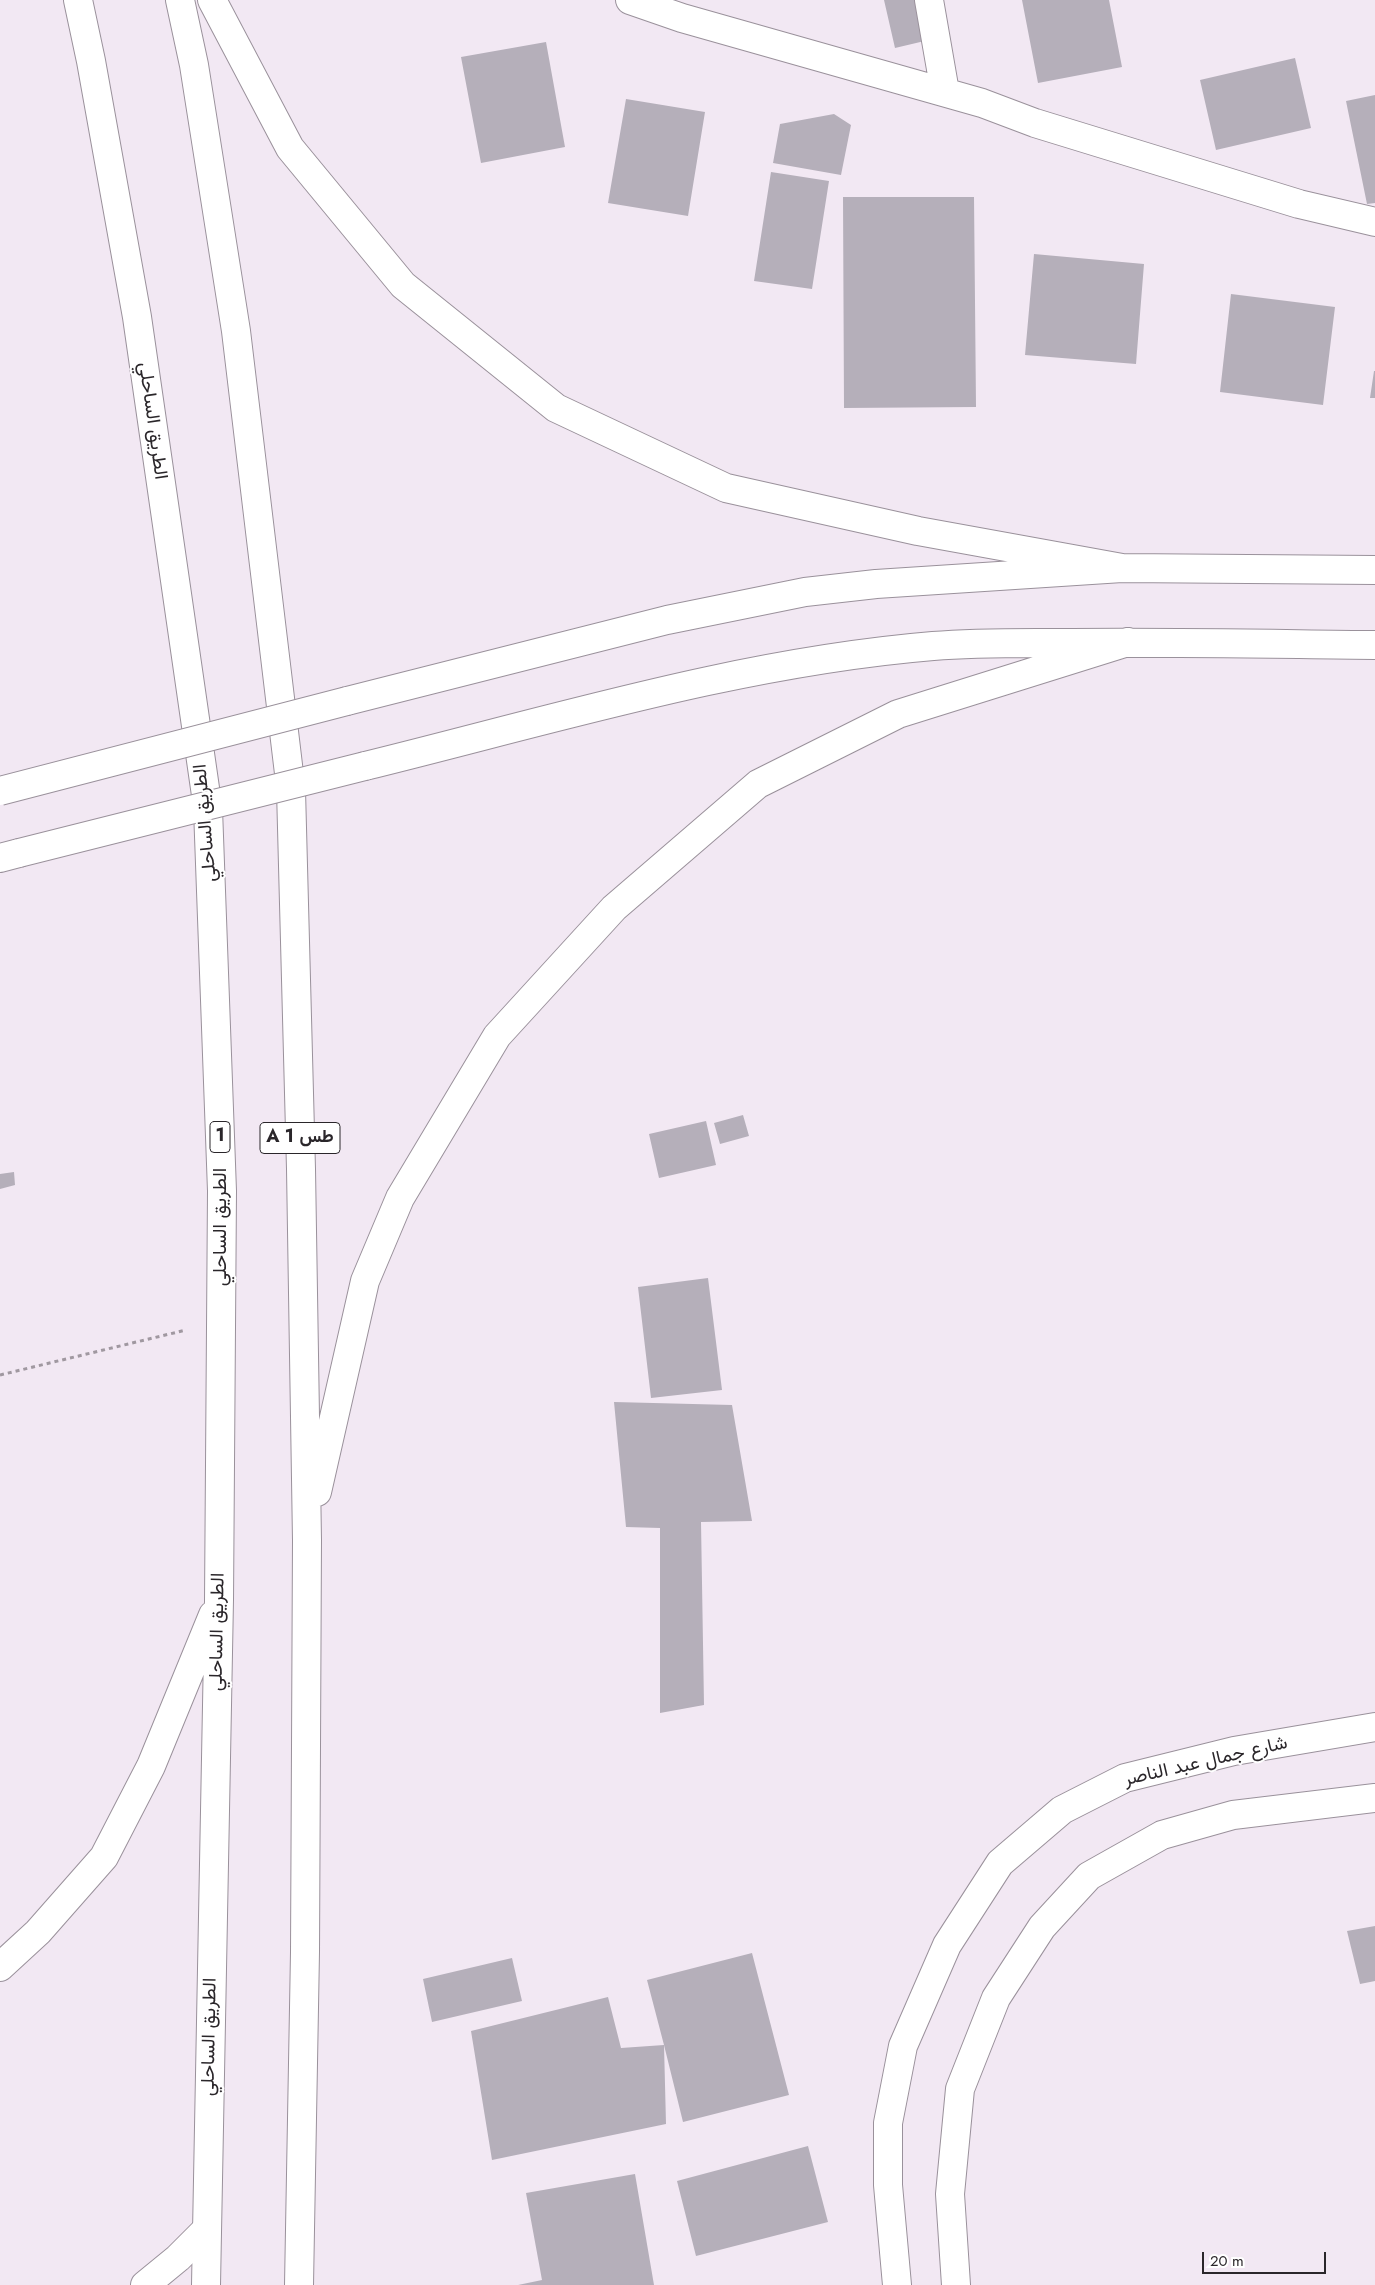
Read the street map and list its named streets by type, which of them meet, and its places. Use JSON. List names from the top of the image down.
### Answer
{
  "streets": {
    "main road": [
      "الطريق الساحلي",
      "1",
      "A 1 طس",
      "شارع جمال عبد الناصر"
    ]
  },
  "scale_bar": "20 m"
}
